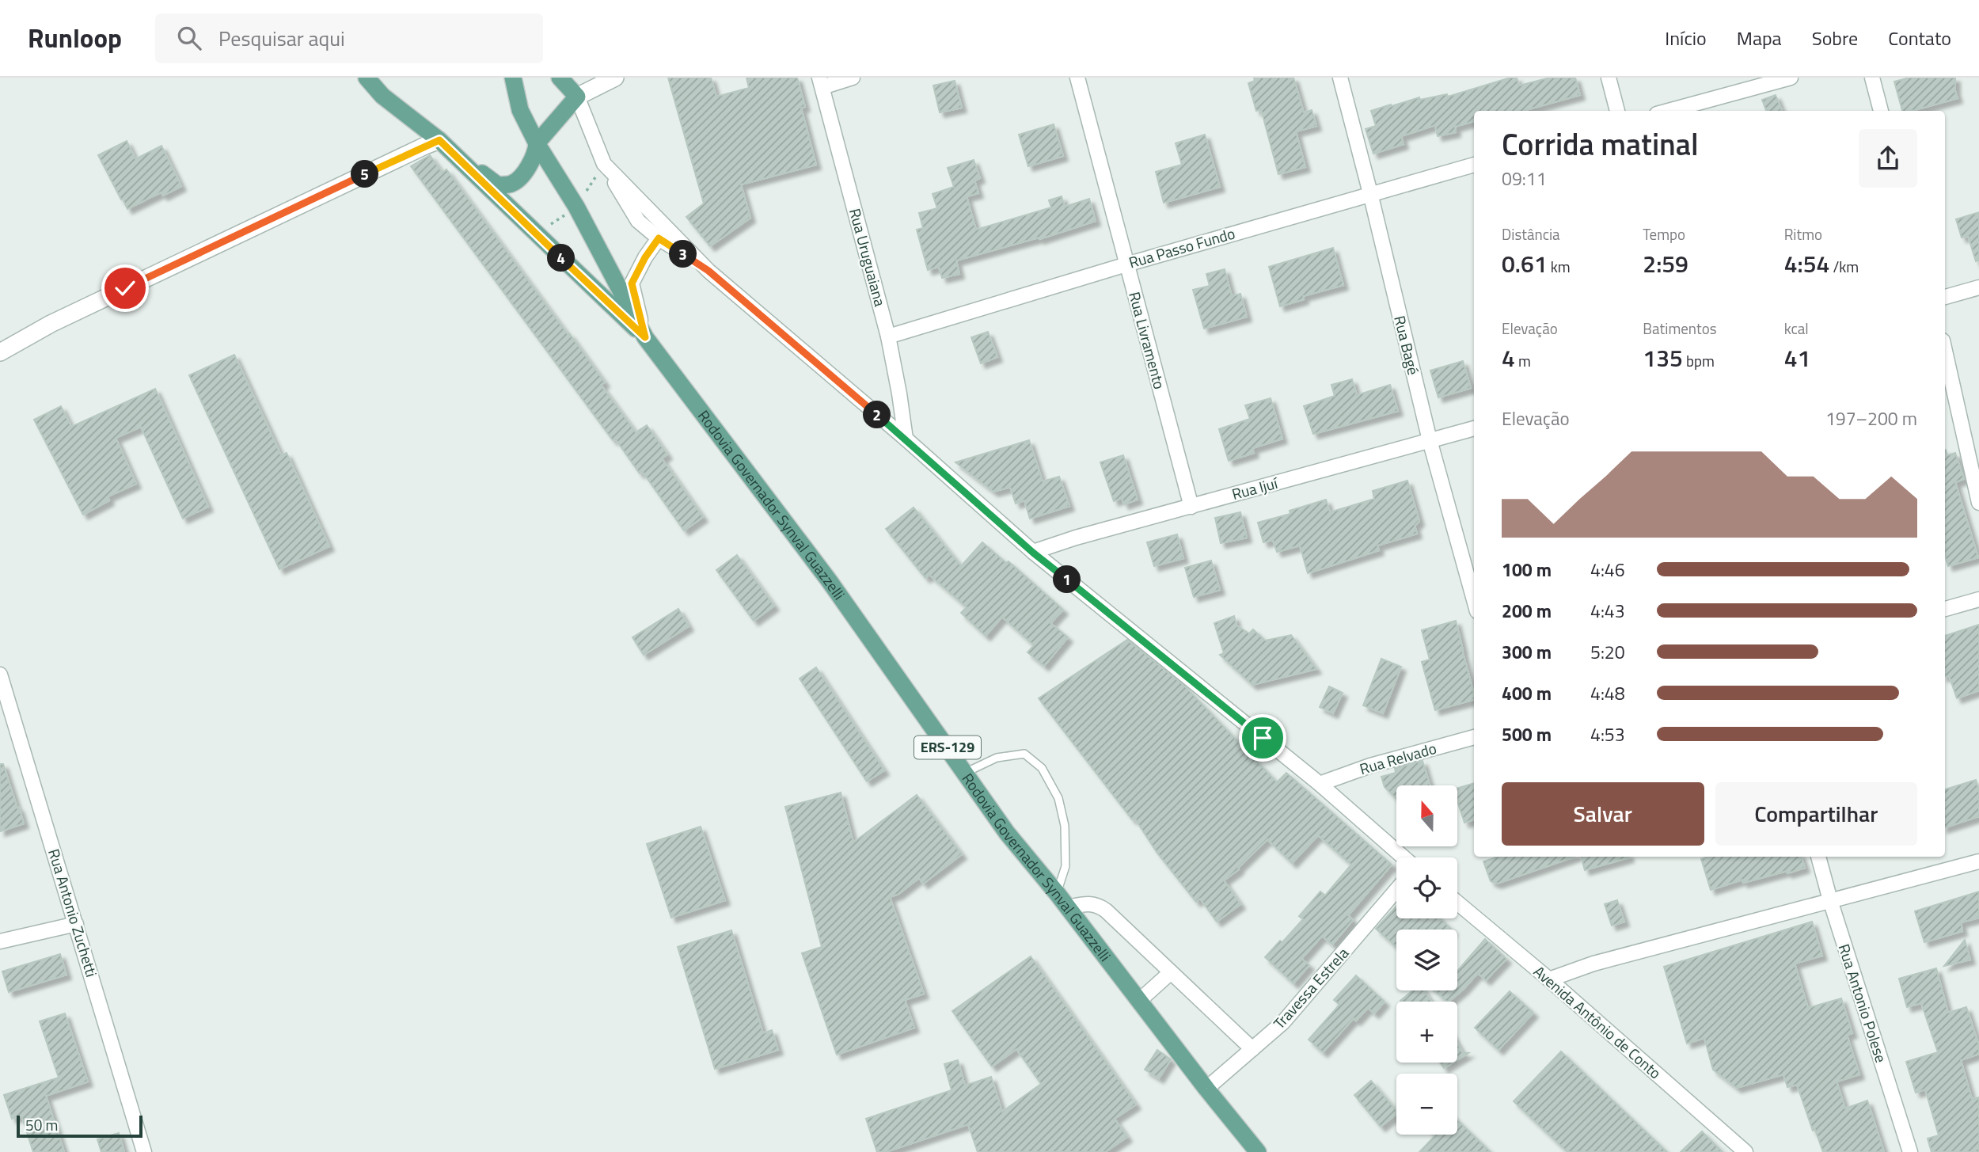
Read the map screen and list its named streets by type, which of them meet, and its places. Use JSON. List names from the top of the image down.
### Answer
{
  "streets": {
    "main road": ["Rodovia Governador Synval Guazzelli", "ERS-129"],
    "street": [
      "Rua Passo Fundo",
      "Rua Uruguaiana",
      "Rua Livramento",
      "Rua Bagé",
      "Rua Ijuí",
      "Rua Relvado",
      "Rua Antonio Zuchetti",
      "Travessa Estrela",
      "Rua Antonio Polese",
      "Avenida Antônio de Conto"
    ]
  },
  "crossings": [
    ["Rua Passo Fundo", "Rua Uruguaiana"],
    ["Rua Passo Fundo", "Rua Livramento"],
    ["Rua Passo Fundo", "Rua Bagé"],
    ["Rua Livramento", "Rua Ijuí"],
    ["Rua Bagé", "Rua Ijuí"],
    ["Rodovia Governador Synval Guazzelli", "Travessa Estrela"]
  ],
  "scale_bar": "50 m",
  "north": "top",
  "page": {
    "header": "Runloop",
    "search": "Pesquisar aqui",
    "nav": [
      "Início",
      "Mapa",
      "Sobre",
      "Contato"
    ],
    "heading": ["Corrida matinal", "09:11"],
    "pins": [
      "5",
      "3",
      "4",
      "2",
      "1"
    ],
    "stats": [
      ["Distância", "0.61 km"],
      ["Tempo", "2:59"],
      ["Ritmo", "4:54 /km"],
      ["Elevação", "4 m"],
      ["Batimentos", "135 bpm"],
      ["kcal", "41"]
    ],
    "chart": ["Elevação", "197–200 m"],
    "list": [
      {
        "name": "100 m",
        "note": "4:46"
      },
      {
        "name": "200 m",
        "note": "4:43"
      },
      {
        "name": "300 m",
        "note": "5:20"
      },
      {
        "name": "400 m",
        "note": "4:48"
      },
      {
        "name": "500 m",
        "note": "4:53"
      }
    ],
    "buttons": ["Salvar", "Compartilhar"],
    "map_buttons": ["+", "−"],
    "scale": "50 m"
  }
}
